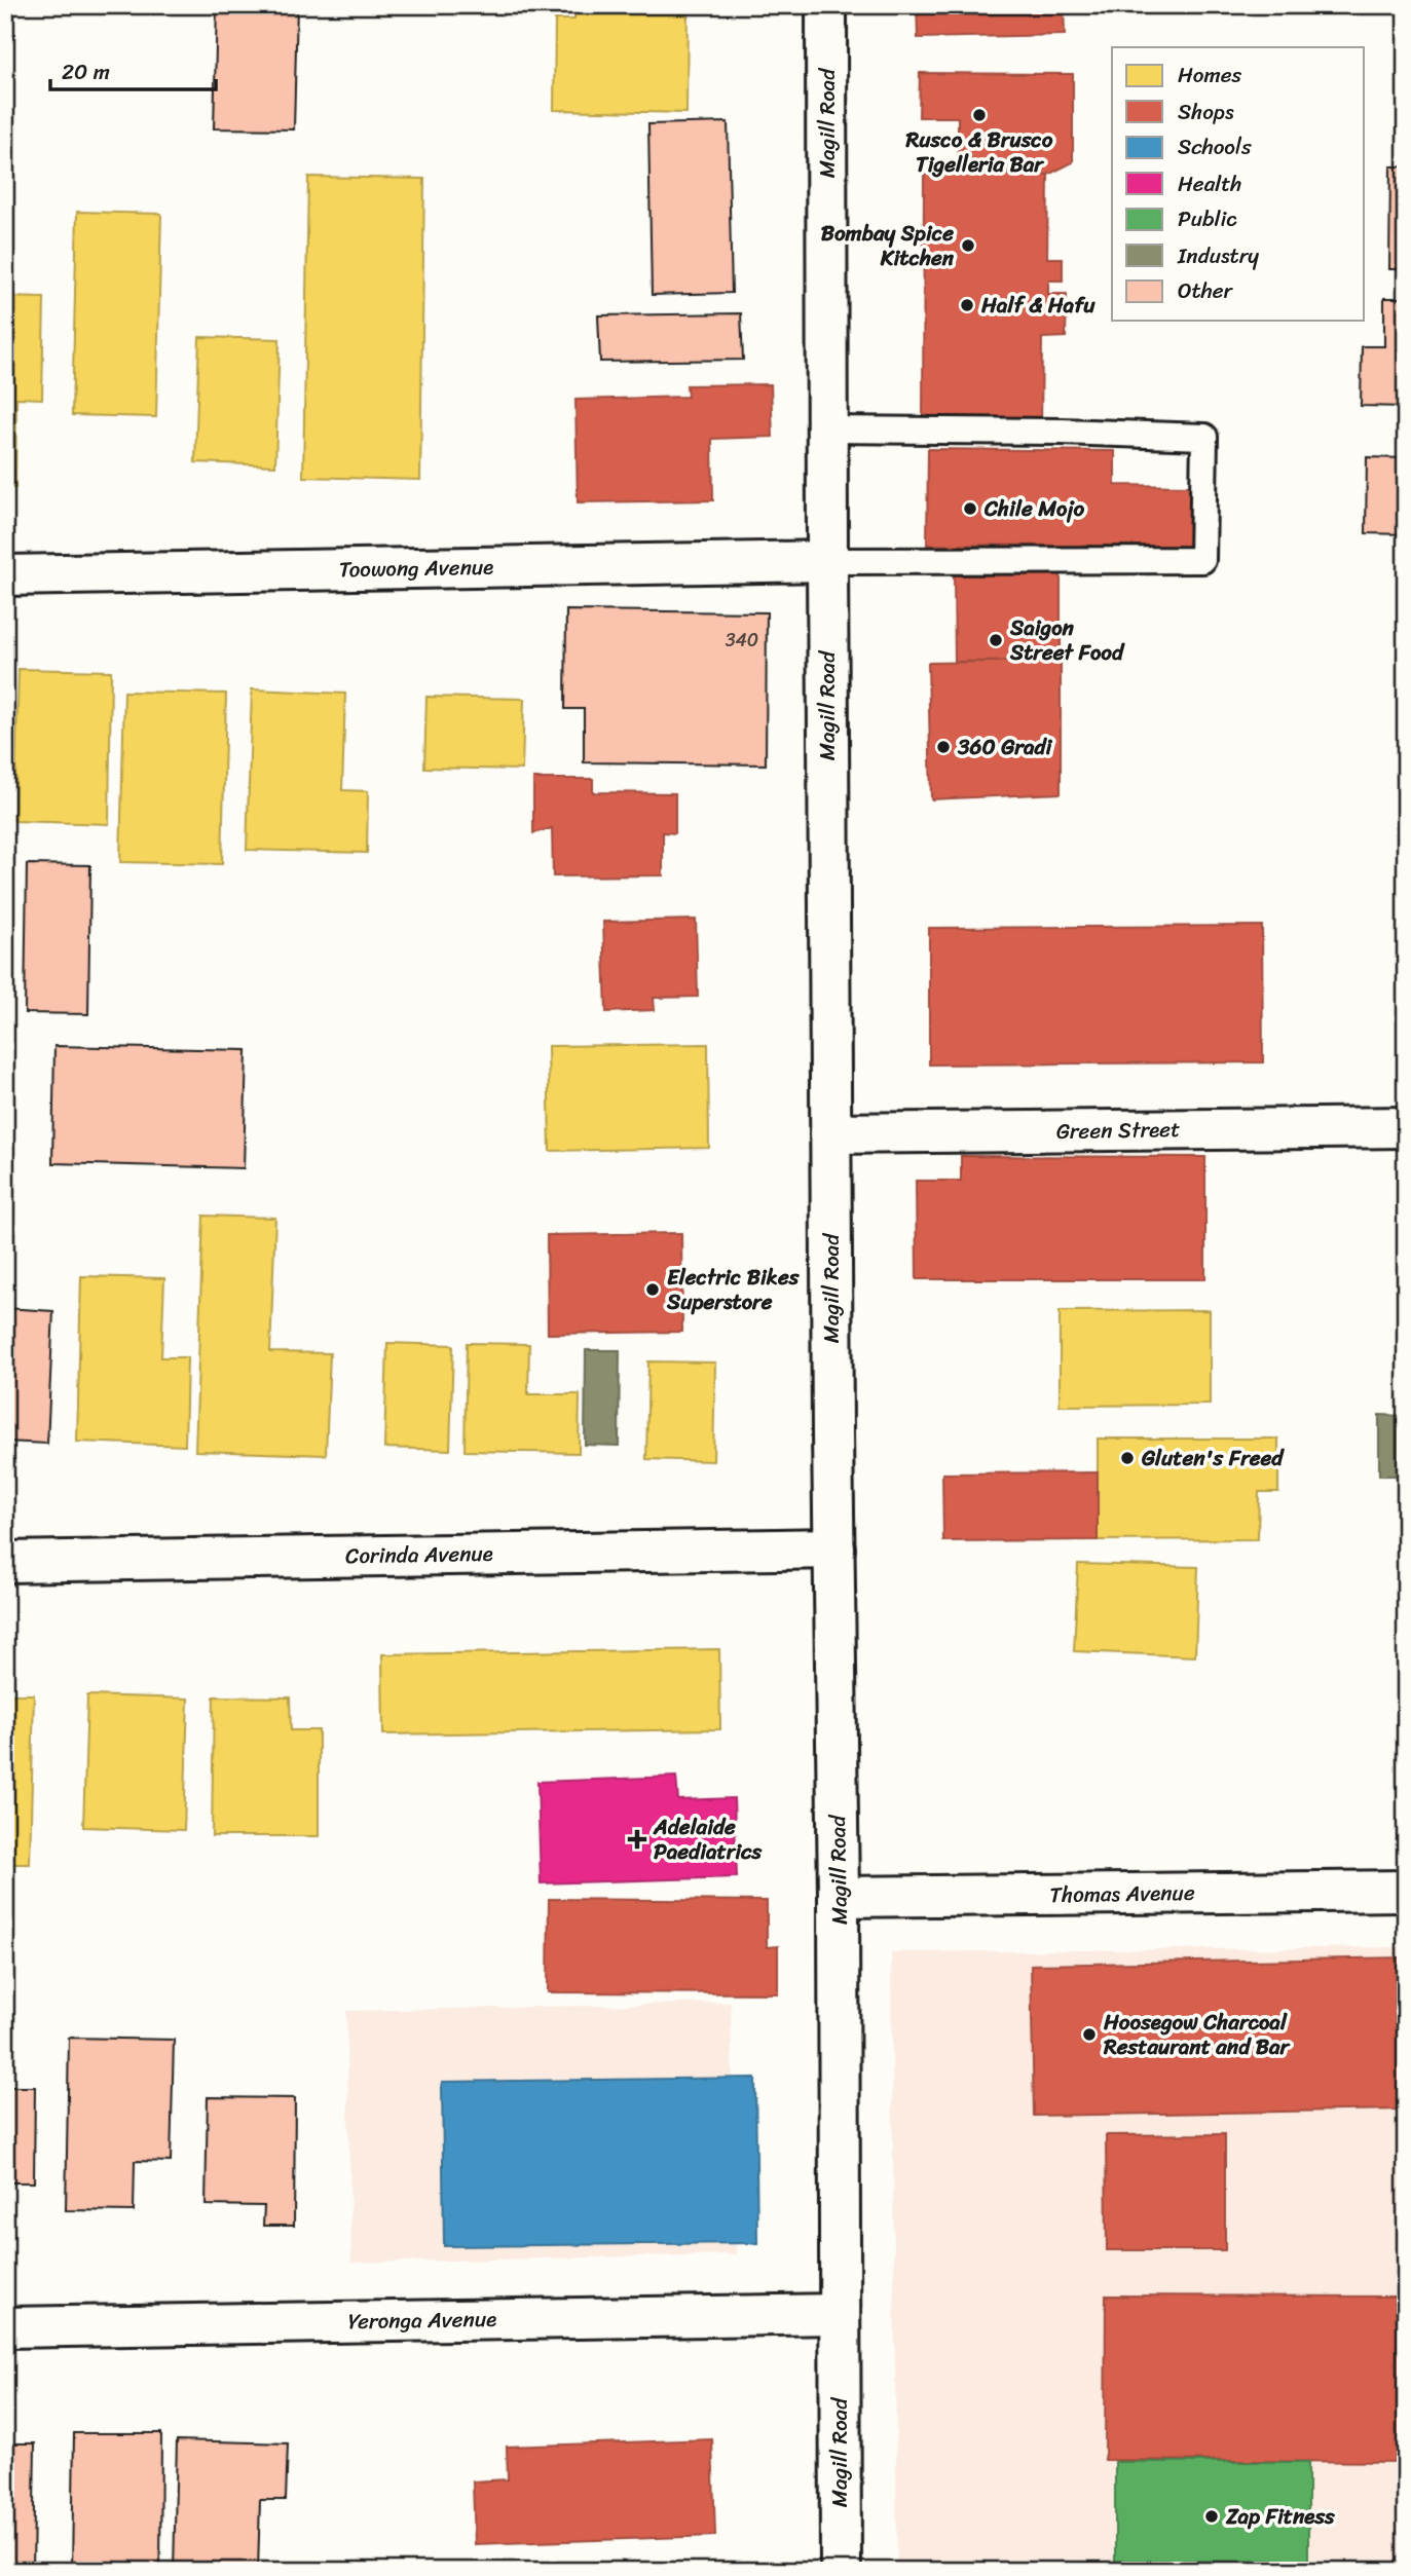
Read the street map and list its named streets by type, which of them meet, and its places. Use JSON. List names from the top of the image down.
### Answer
{
  "streets": {
    "street": [
      "Magill Road",
      "Toowong Avenue",
      "Green Street",
      "Corinda Avenue",
      "Thomas Avenue",
      "Yeronga Avenue"
    ]
  },
  "crossings": [
    ["Magill Road", "Toowong Avenue"],
    ["Magill Road", "Green Street"],
    ["Magill Road", "Corinda Avenue"],
    ["Magill Road", "Thomas Avenue"],
    ["Magill Road", "Yeronga Avenue"]
  ],
  "places": {
    "other": [
      "Rusco & Brusco Tigelleria Bar",
      "Bombay Spice Kitchen",
      "Half & Hafu",
      "Chile Mojo",
      "Saigon Street Food",
      "360 Gradi",
      "Electric Bikes Superstore",
      "Gluten's Freed",
      "Hoosegow Charcoal Restaurant and Bar",
      "Zap Fitness"
    ],
    "health": ["Adelaide Paediatrics"]
  },
  "house_numbers": ["340"],
  "legend": [
    "Homes",
    "Shops",
    "Schools",
    "Health",
    "Public",
    "Industry",
    "Other"
  ],
  "scale_bar": "20 m"
}
